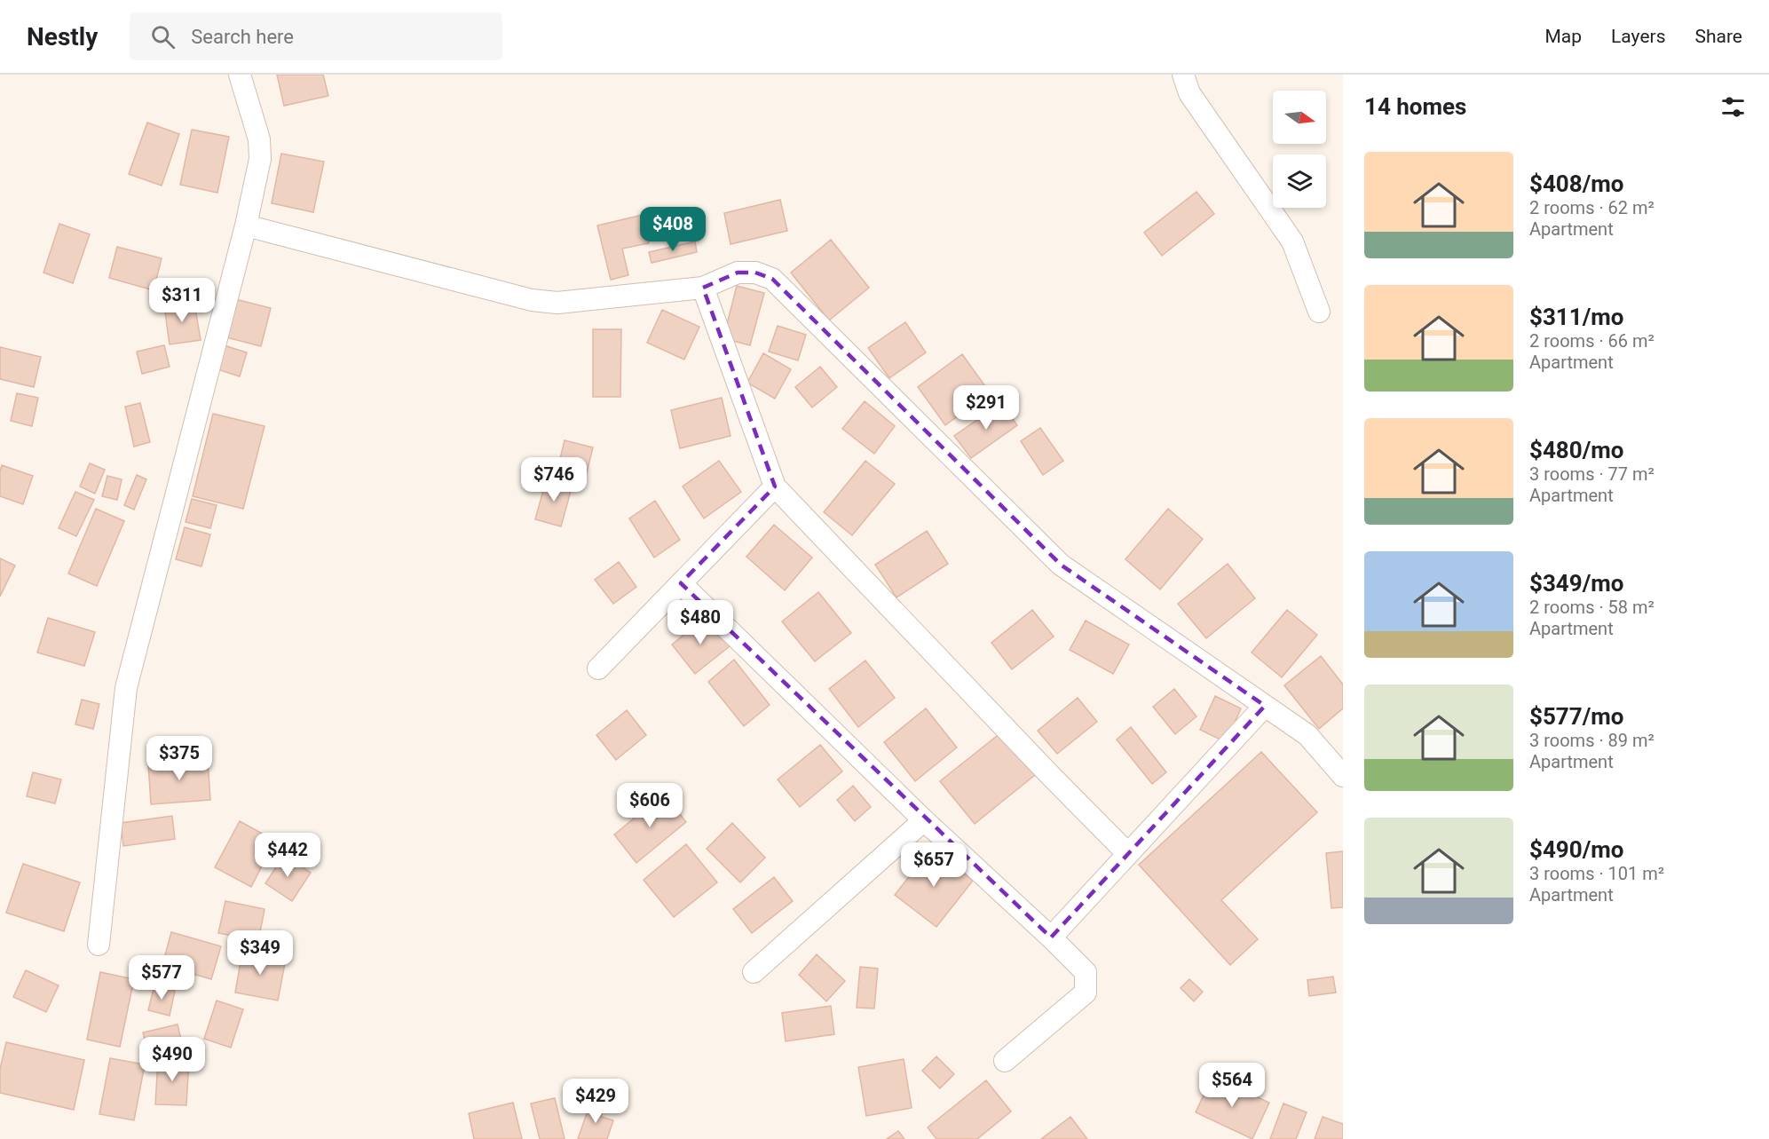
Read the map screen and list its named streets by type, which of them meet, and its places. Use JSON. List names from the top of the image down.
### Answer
{
  "north": "right",
  "page": {
    "header": "Nestly",
    "search": "Search here",
    "nav": ["Map", "Layers", "Share"],
    "heading": "14 homes",
    "list": [
      {
        "name": "$408/mo",
        "note": "2 rooms · 62 m² · Apartment"
      },
      {
        "name": "$311/mo",
        "note": "2 rooms · 66 m² · Apartment"
      },
      {
        "name": "$480/mo",
        "note": "3 rooms · 77 m² · Apartment"
      },
      {
        "name": "$349/mo",
        "note": "2 rooms · 58 m² · Apartment"
      },
      {
        "name": "$577/mo",
        "note": "3 rooms · 89 m² · Apartment"
      },
      {
        "name": "$490/mo",
        "note": "3 rooms · 101 m² · Apartment"
      }
    ],
    "price": [
      "$408",
      "$311",
      "$291",
      "$746",
      "$480",
      "$375",
      "$606",
      "$442",
      "$657",
      "$349",
      "$577",
      "$490",
      "$564",
      "$429"
    ]
  }
}
